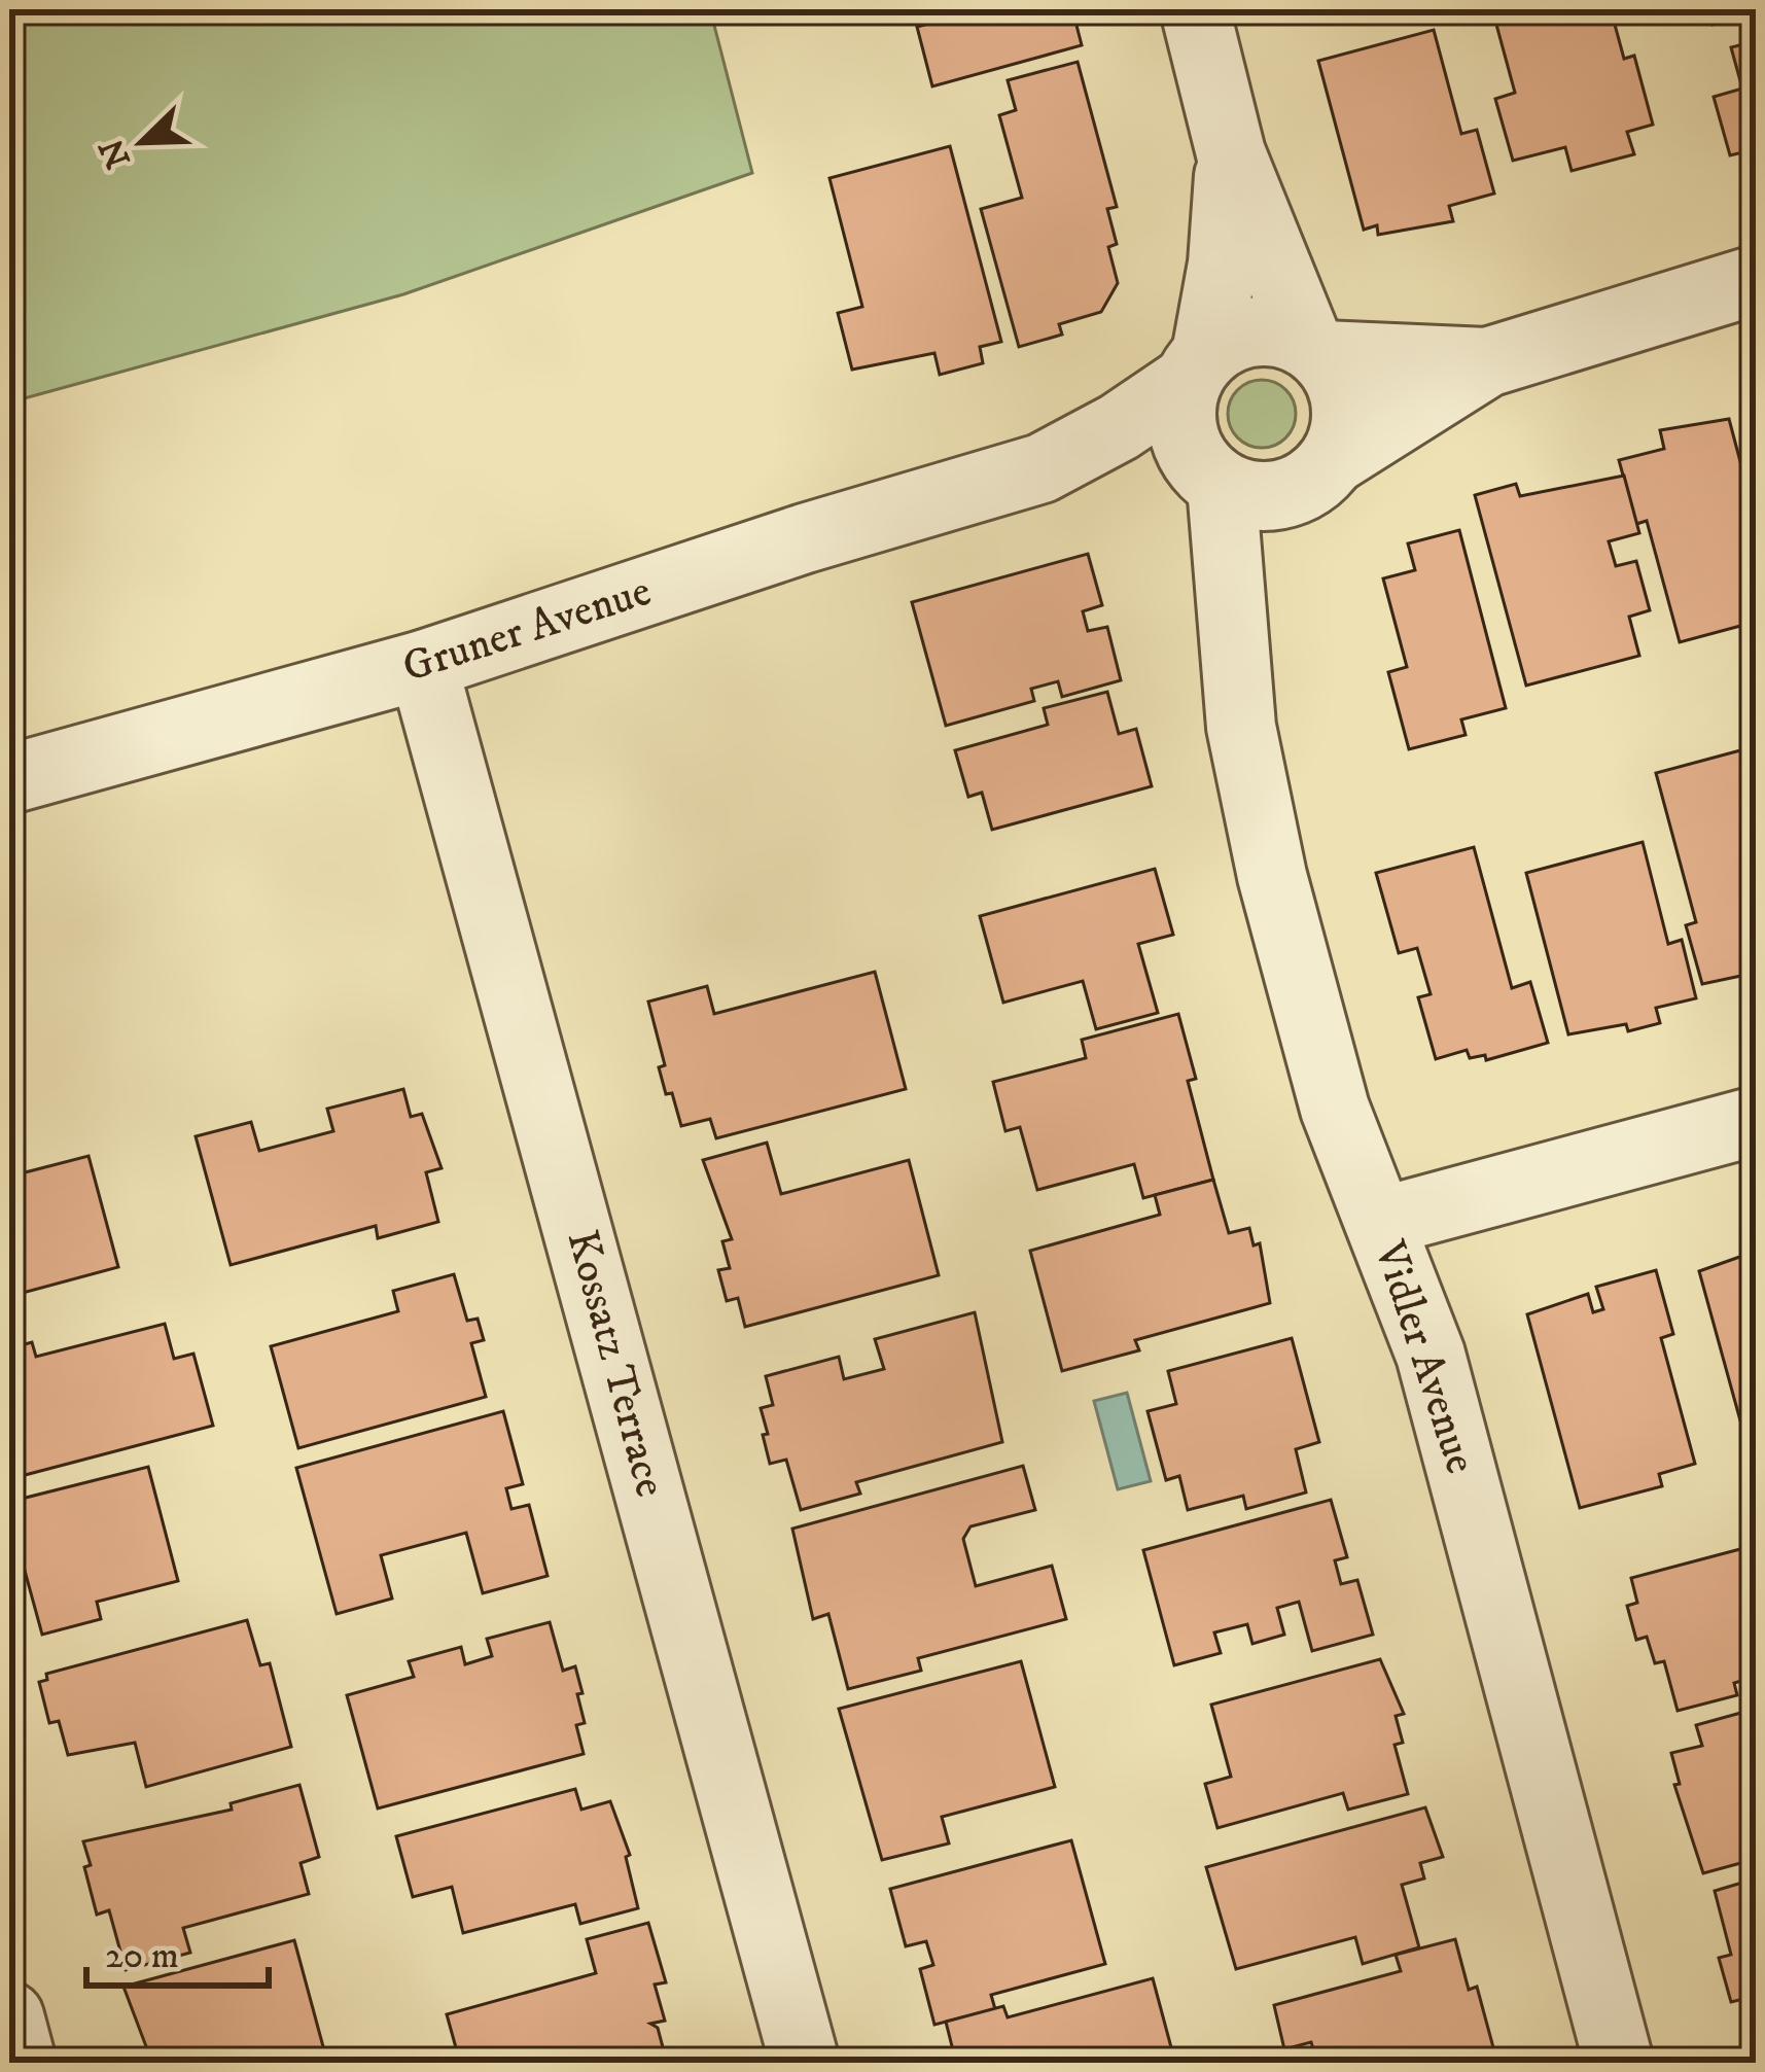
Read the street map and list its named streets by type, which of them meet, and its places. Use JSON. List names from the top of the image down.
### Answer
{
  "streets": {
    "street": ["Gruner Avenue", "Vidler Avenue", "Kossatz Terrace"]
  },
  "crossings": [
    ["Gruner Avenue", "Vidler Avenue"],
    ["Gruner Avenue", "Kossatz Terrace"]
  ],
  "scale_bar": "20 m",
  "north": "bottom left"
}
